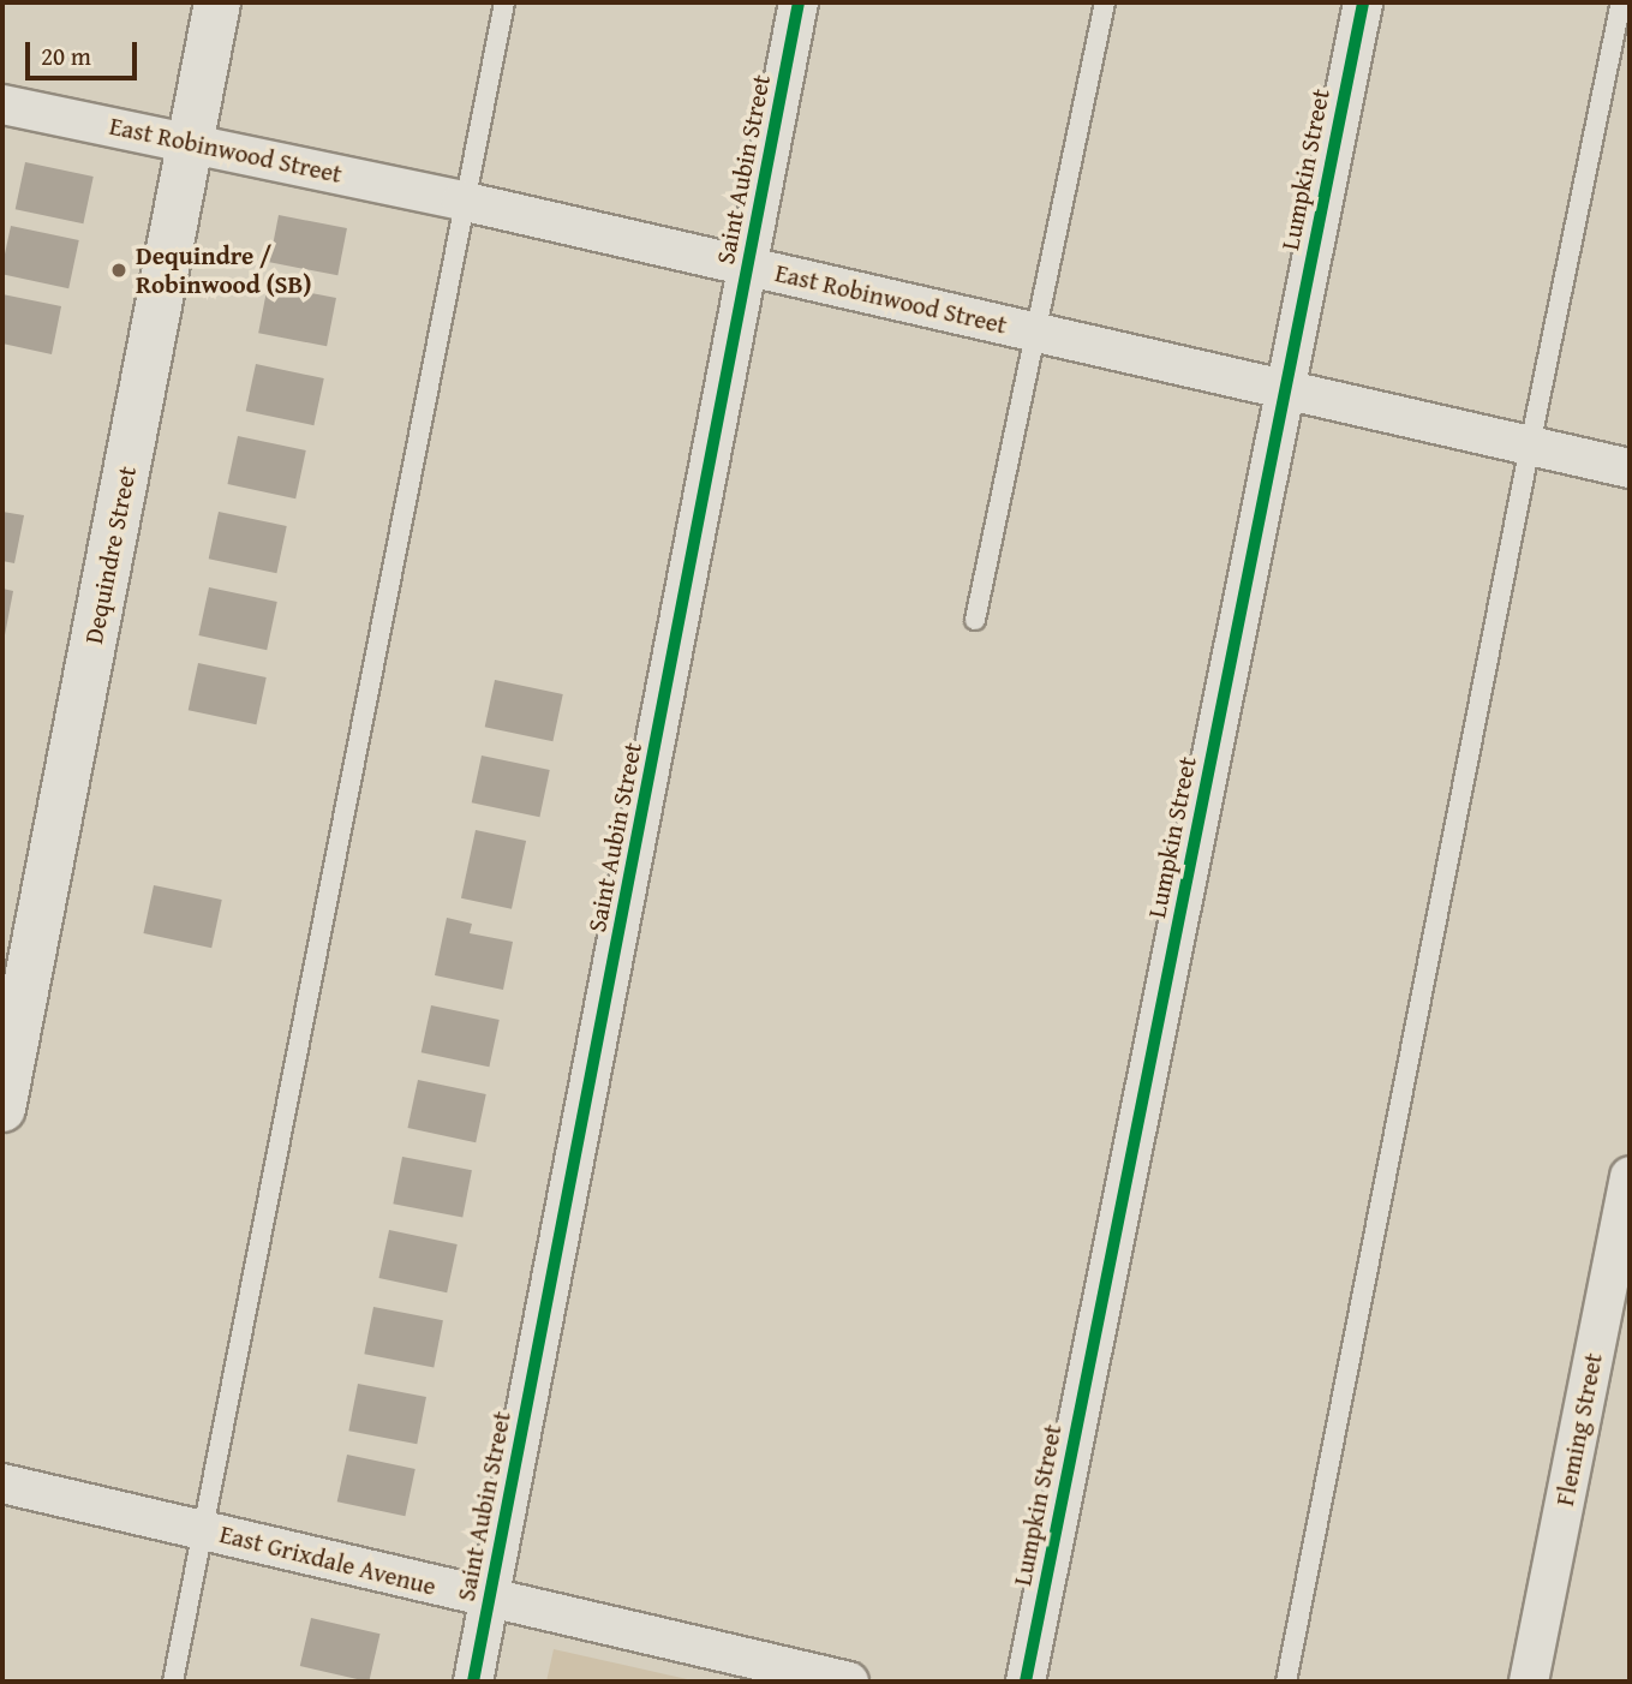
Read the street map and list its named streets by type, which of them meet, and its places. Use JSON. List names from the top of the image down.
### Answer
{
  "streets": {
    "street": [
      "East Robinwood Street",
      "Saint Aubin Street",
      "Lumpkin Street",
      "Dequindre Street",
      "Fleming Street",
      "East Grixdale Avenue"
    ]
  },
  "crossings": [
    ["East Robinwood Street", "Saint Aubin Street"],
    ["East Robinwood Street", "Lumpkin Street"],
    ["East Robinwood Street", "Dequindre Street"],
    ["Saint Aubin Street", "East Grixdale Avenue"]
  ],
  "places": ["Dequindre / Robinwood (SB)"],
  "scale_bar": "20 m"
}
